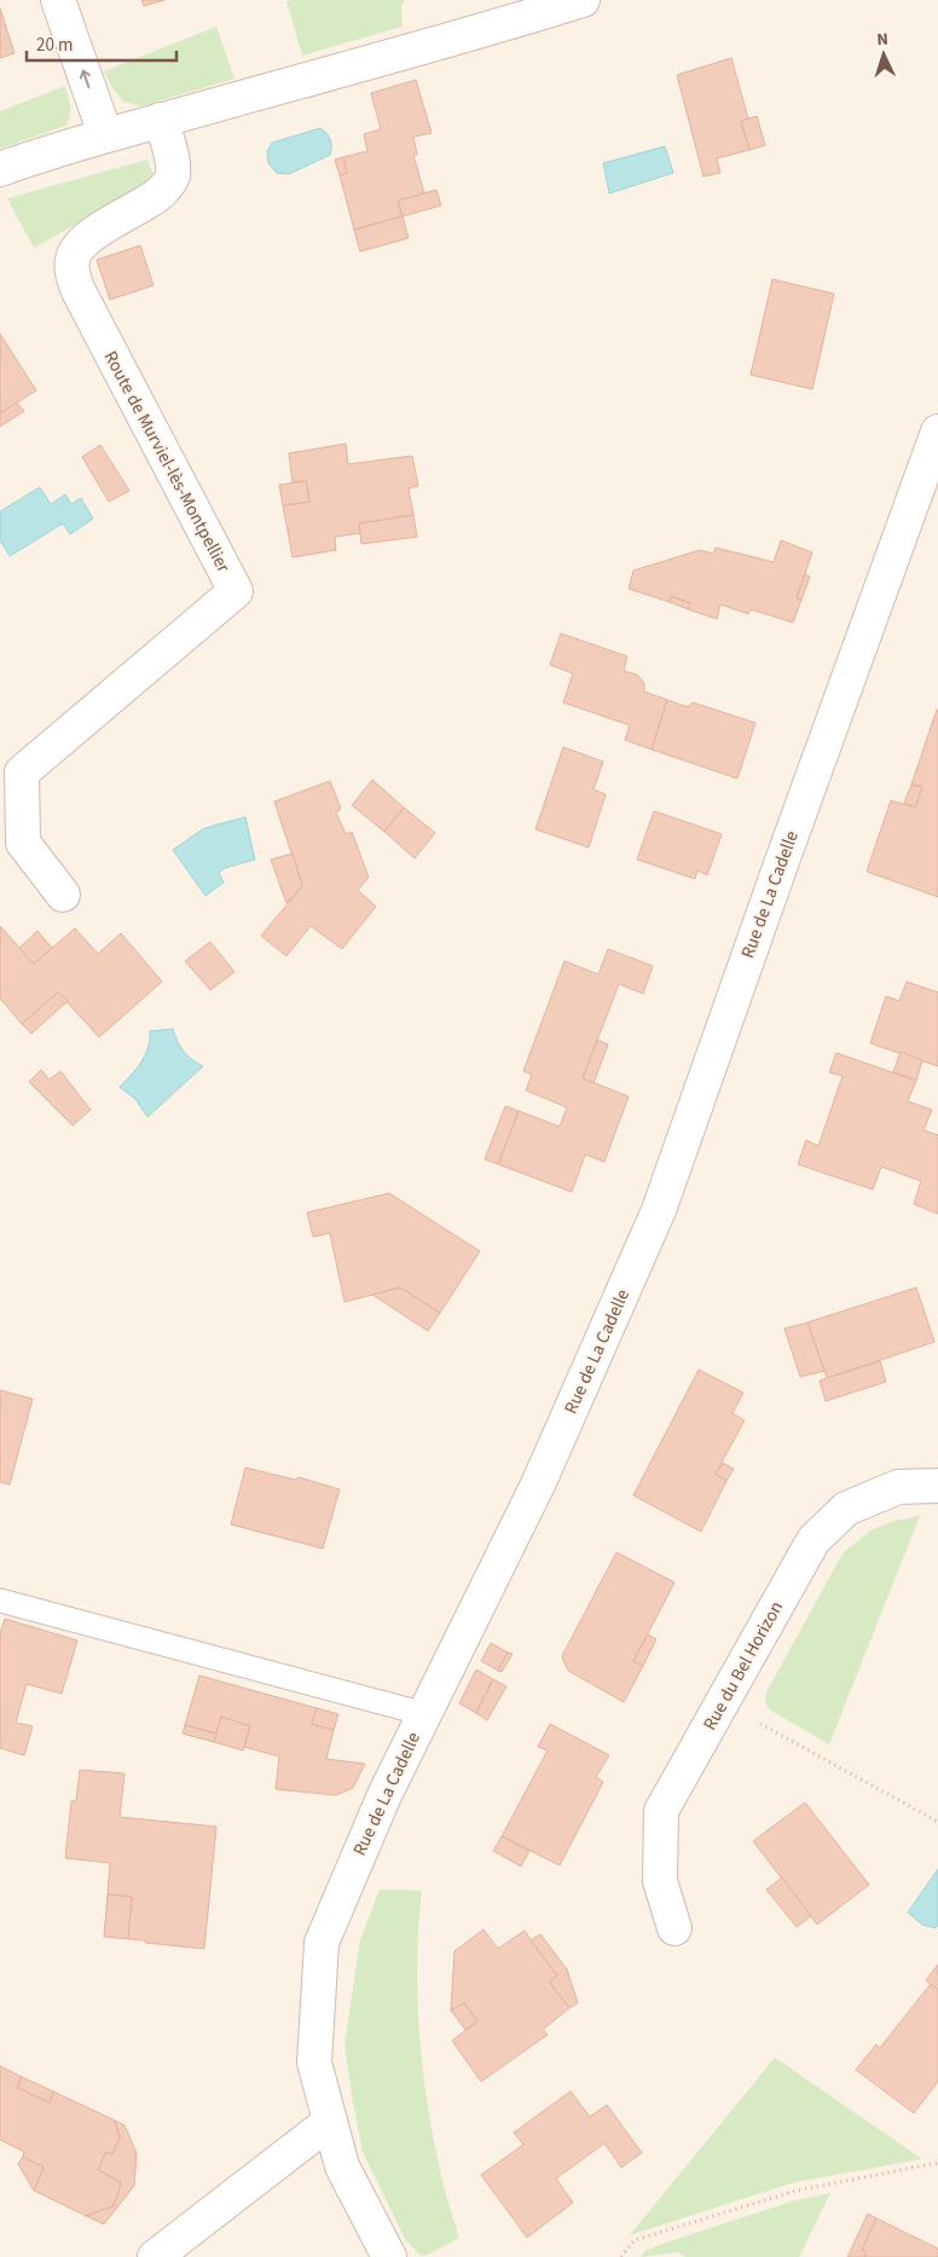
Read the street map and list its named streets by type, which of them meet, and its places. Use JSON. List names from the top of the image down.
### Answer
{
  "streets": {
    "street": ["Route de Murviel-lès-Montpellier", "Rue de La Cadelle", "Rue du Bel Horizon"]
  },
  "scale_bar": "20 m",
  "north": "top"
}
